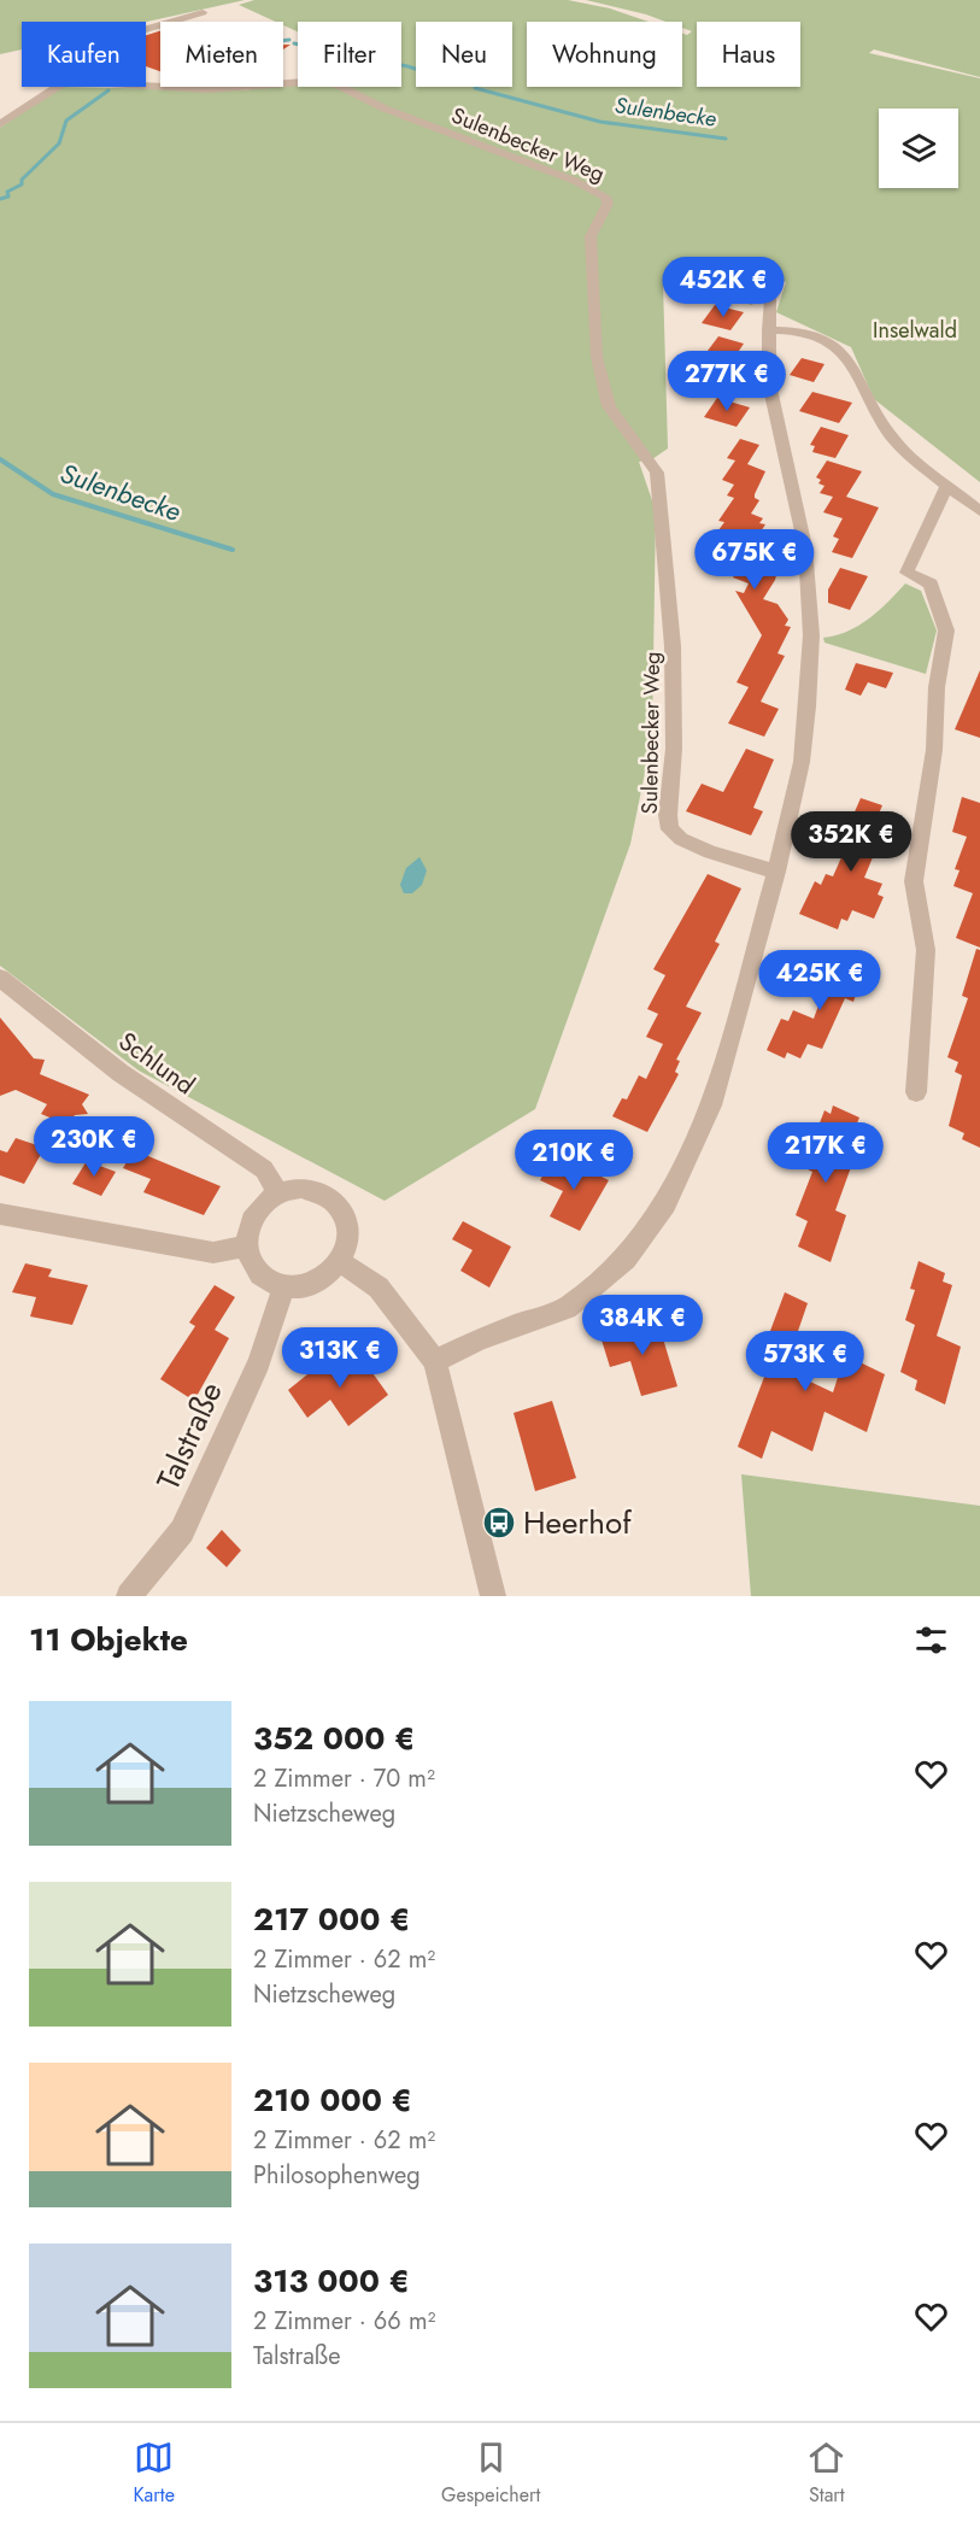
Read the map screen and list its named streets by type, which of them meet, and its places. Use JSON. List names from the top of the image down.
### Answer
{
  "streets": {
    "street": ["Sulenbecker Weg", "Schlund", "Talstraße"]
  },
  "crossings": [
    ["Schlund", "Talstraße"]
  ],
  "water": ["Sulenbecke"],
  "parks": ["Inselwald"],
  "places": {
    "bus stop": ["Heerhof"]
  },
  "page": {
    "chip": [
      "Kaufen",
      "Mieten",
      "Filter",
      "Neu",
      "Wohnung",
      "Haus"
    ],
    "price": [
      "452K €",
      "277K €",
      "675K €",
      "352K €",
      "425K €",
      "230K €",
      "217K €",
      "210K €",
      "384K €",
      "313K €",
      "573K €"
    ],
    "heading": "11 Objekte",
    "list": [
      {
        "name": "352 000 €",
        "note": "2 Zimmer · 70 m² · Nietzscheweg"
      },
      {
        "name": "217 000 €",
        "note": "2 Zimmer · 62 m² · Nietzscheweg"
      },
      {
        "name": "210 000 €",
        "note": "2 Zimmer · 62 m² · Philosophenweg"
      },
      {
        "name": "313 000 €",
        "note": "2 Zimmer · 66 m² · Talstraße"
      }
    ],
    "tabs": ["Karte", "Gespeichert", "Start"]
  }
}
